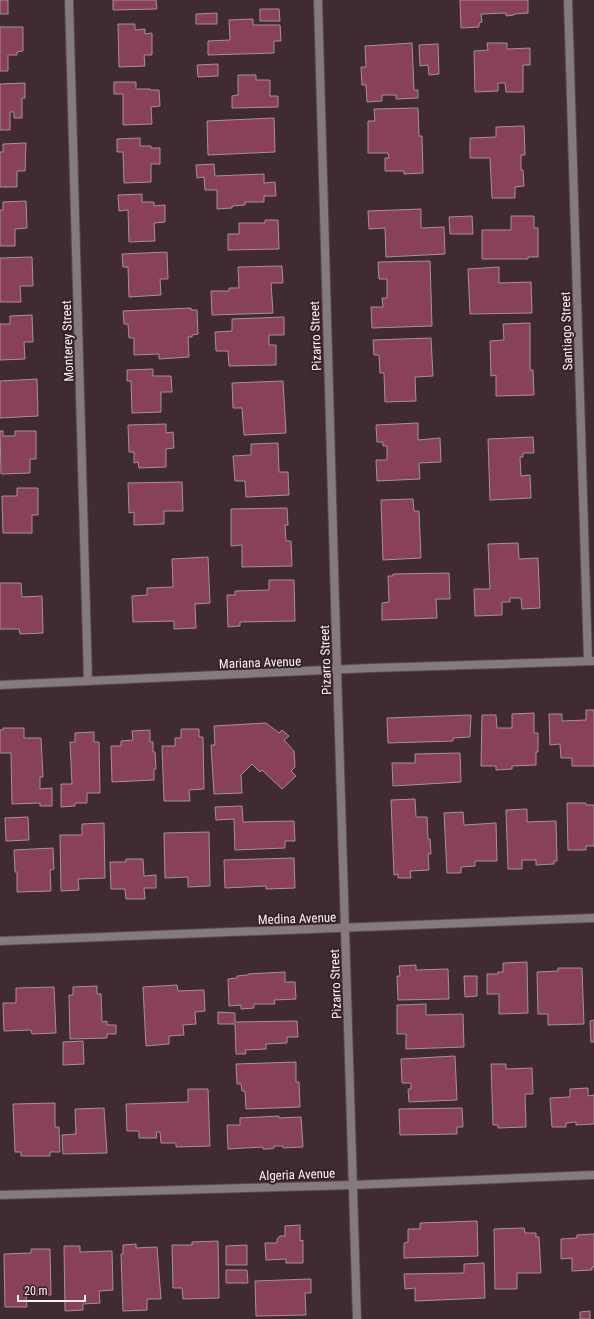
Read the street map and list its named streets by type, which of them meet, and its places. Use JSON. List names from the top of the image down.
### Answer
{
  "streets": {
    "street": [
      "Santiago Street",
      "Pizarro Street",
      "Monterey Street",
      "Mariana Avenue",
      "Medina Avenue",
      "Algeria Avenue"
    ]
  },
  "crossings": [
    ["Santiago Street", "Mariana Avenue"],
    ["Pizarro Street", "Mariana Avenue"],
    ["Pizarro Street", "Medina Avenue"],
    ["Pizarro Street", "Algeria Avenue"],
    ["Monterey Street", "Mariana Avenue"]
  ],
  "scale_bar": "20 m"
}
